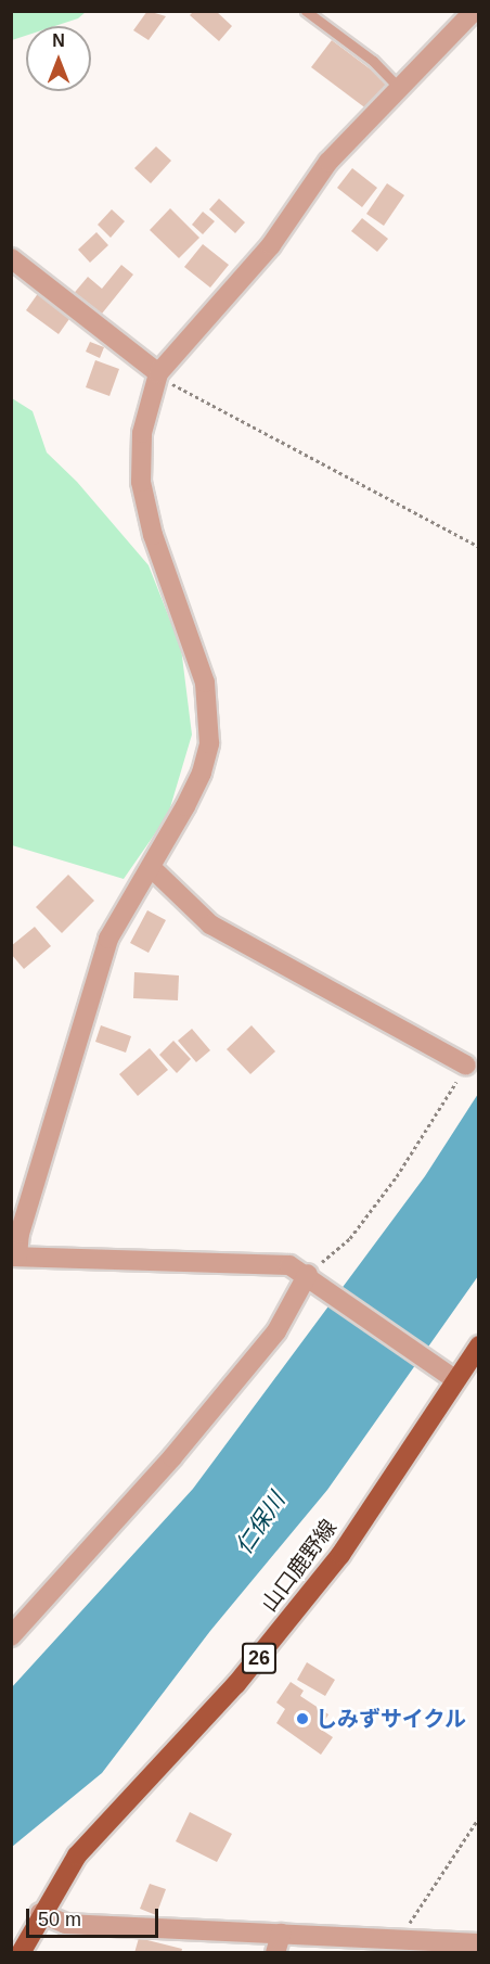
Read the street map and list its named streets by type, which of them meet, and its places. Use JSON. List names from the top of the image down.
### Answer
{
  "streets": {
    "main road": ["山口鹿野線", "26"]
  },
  "water": ["仁保川"],
  "places": ["しみずサイクル"],
  "scale_bar": "50 m",
  "north": "top"
}
